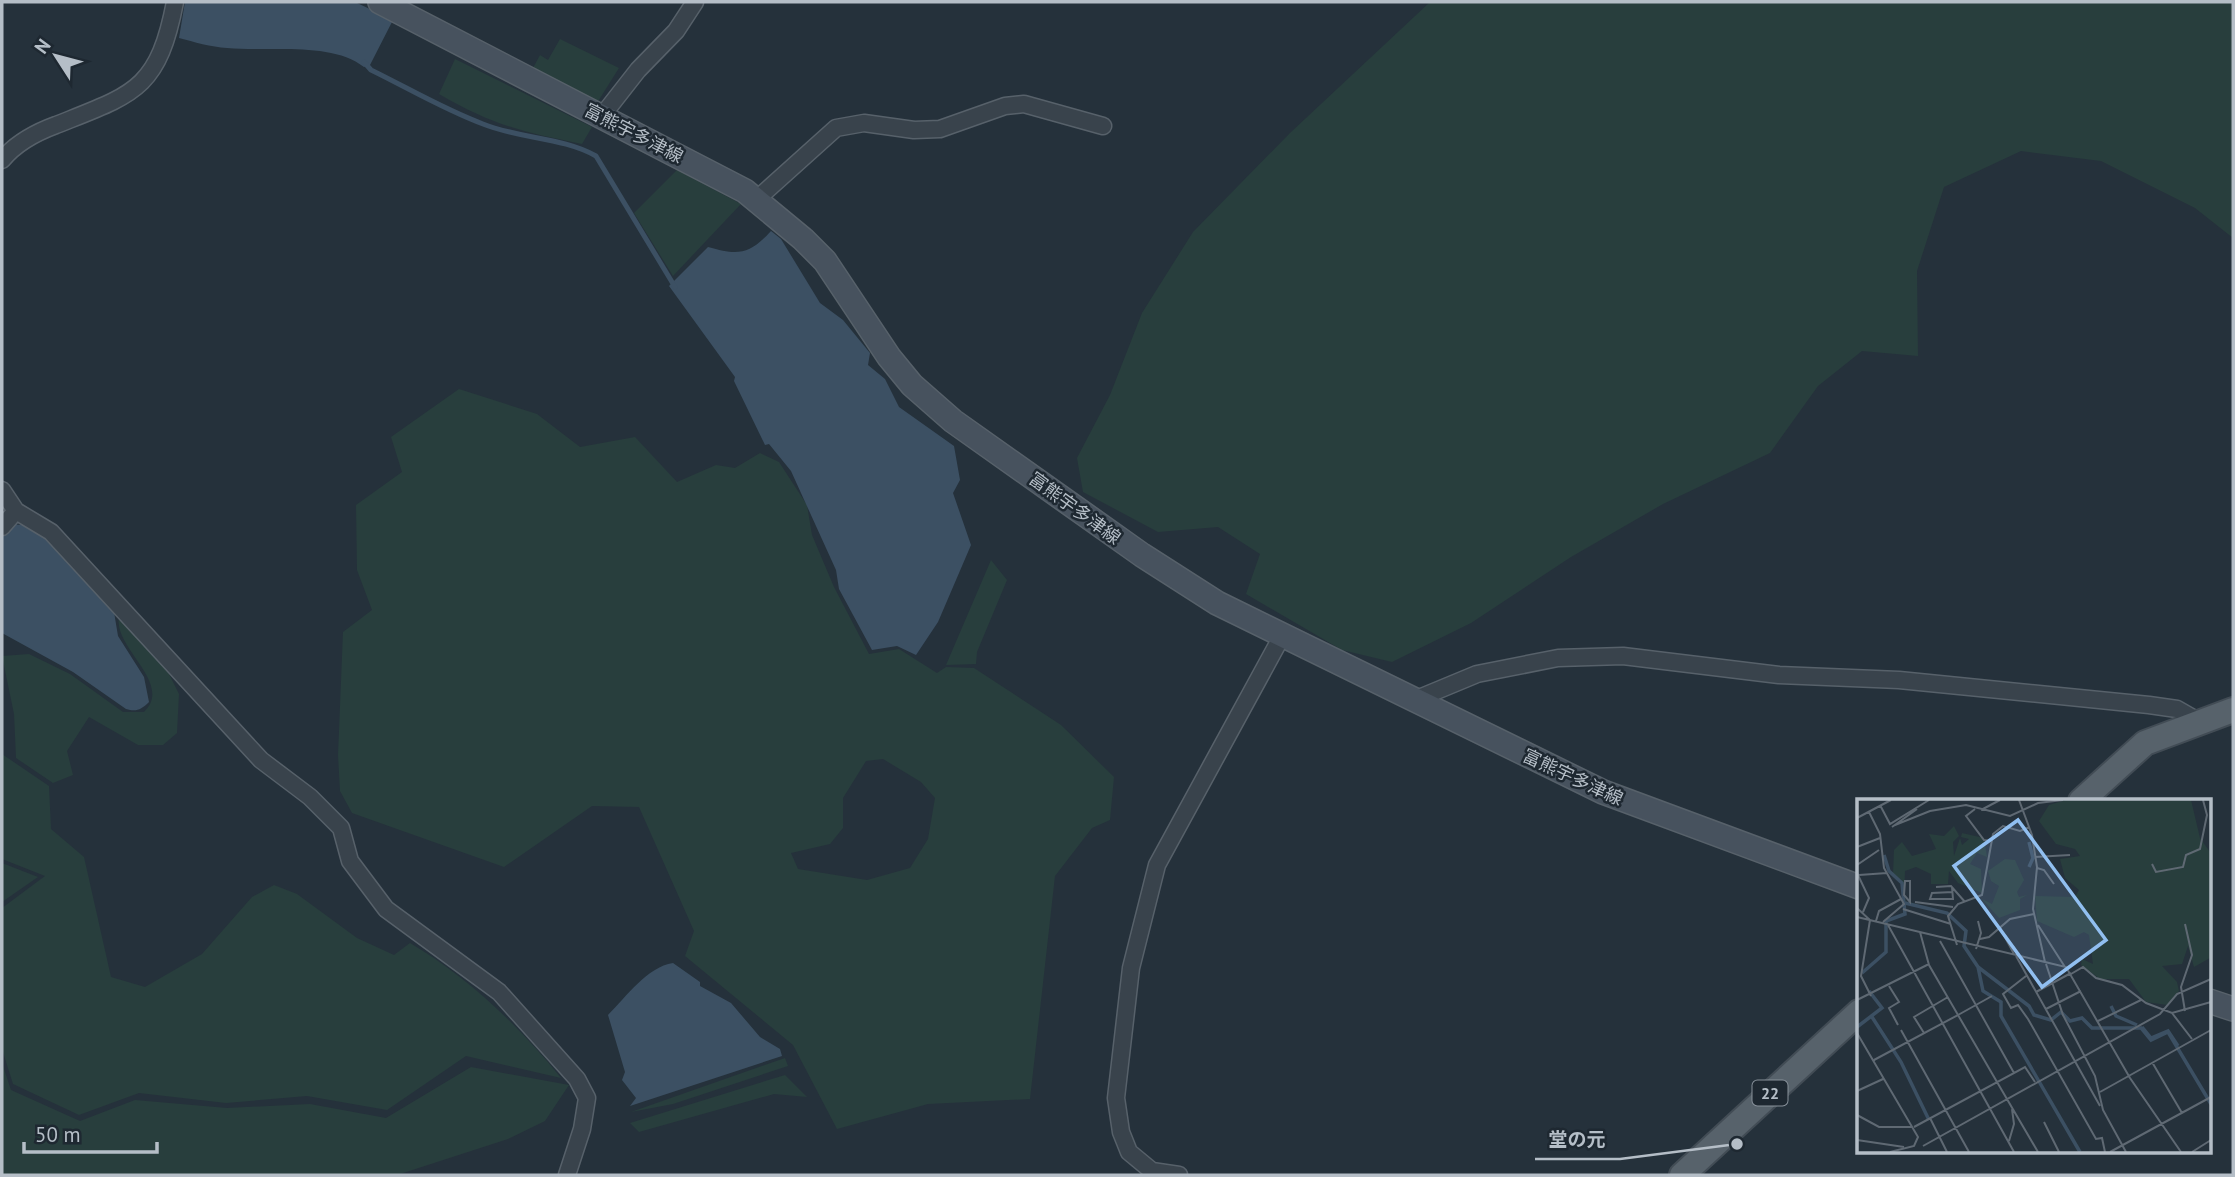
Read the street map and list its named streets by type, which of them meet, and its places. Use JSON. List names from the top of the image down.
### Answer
{
  "streets": {
    "main road": ["富熊宇多津線", "22"]
  },
  "places": ["堂の元"],
  "scale_bar": "50 m",
  "north": "top left"
}
